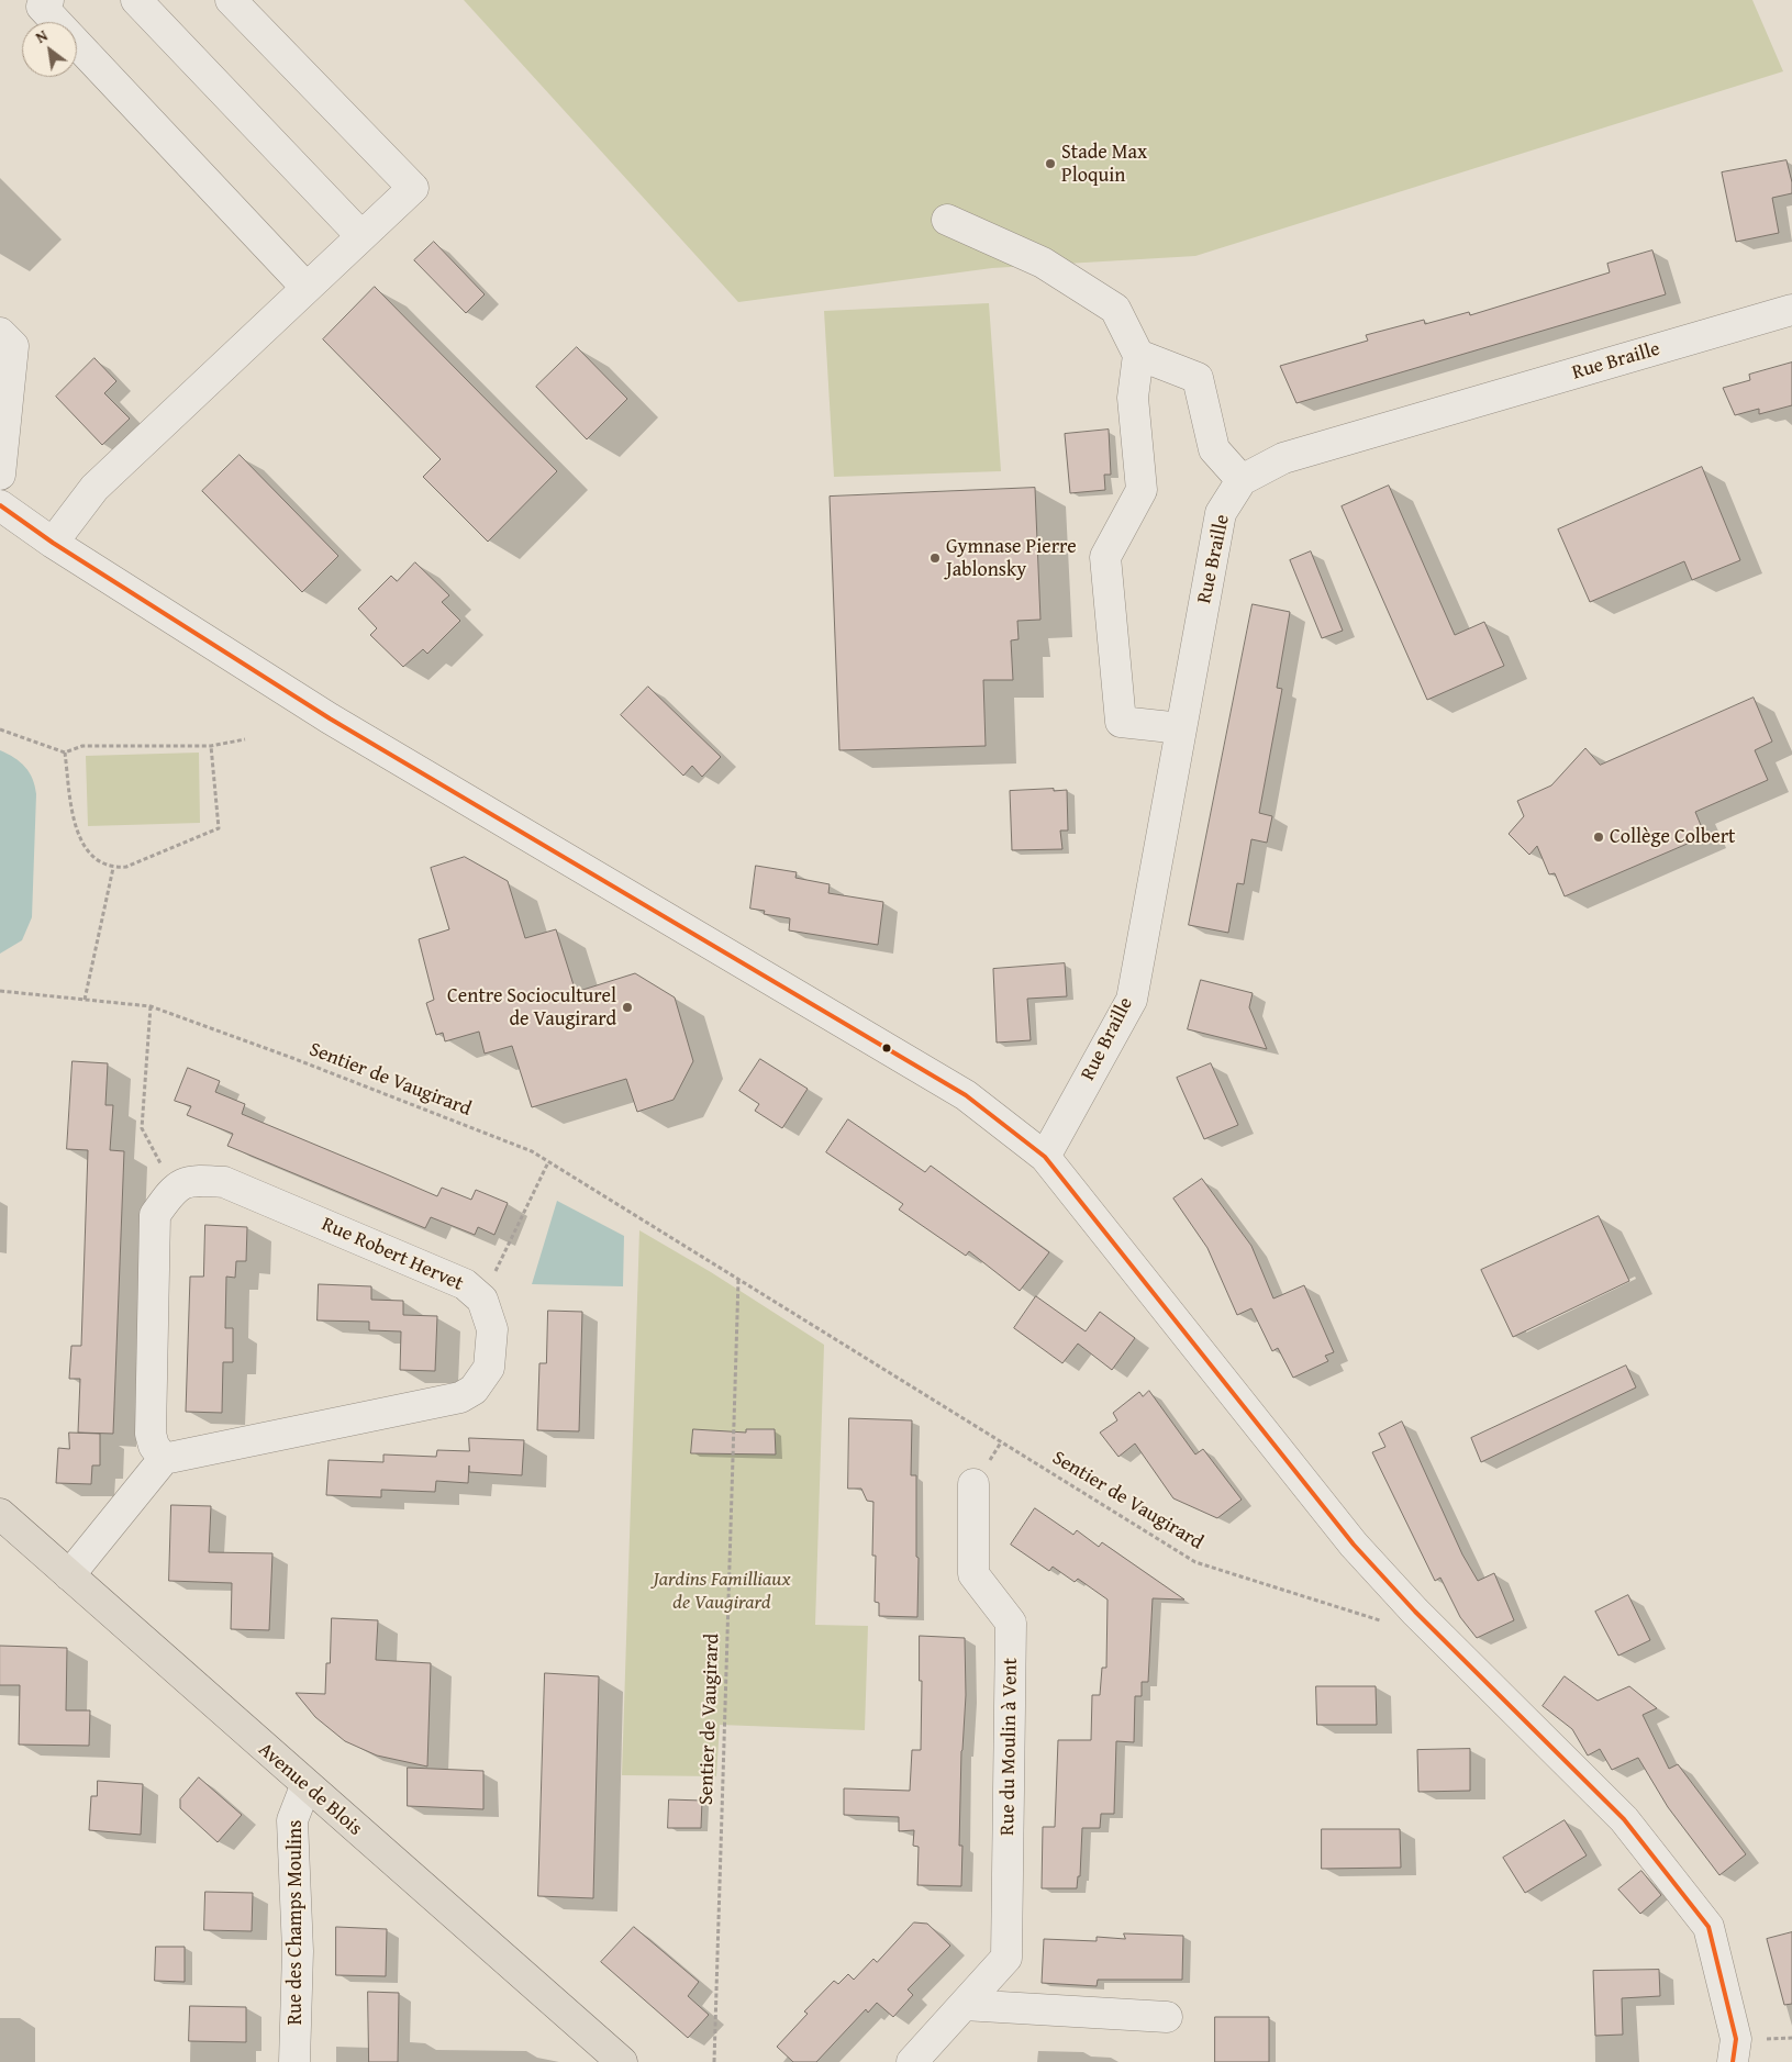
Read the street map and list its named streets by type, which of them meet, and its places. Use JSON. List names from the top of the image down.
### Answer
{
  "streets": {
    "main road": ["Avenue de Blois"],
    "street": [
      "Rue Braille",
      "Rue Robert Hervet",
      "Rue du Moulin à Vent",
      "Rue des Champs Moulins"
    ],
    "path": ["Sentier de Vaugirard"]
  },
  "crossings": [
    ["Avenue de Blois", "Rue des Champs Moulins"]
  ],
  "parks": ["Jardins Familliaux de Vaugirard"],
  "places": [
    "Stade Max Ploquin",
    "Gymnase Pierre Jablonsky",
    "Collège Colbert",
    "Centre Socioculturel de Vaugirard"
  ],
  "north": "top left"
}
